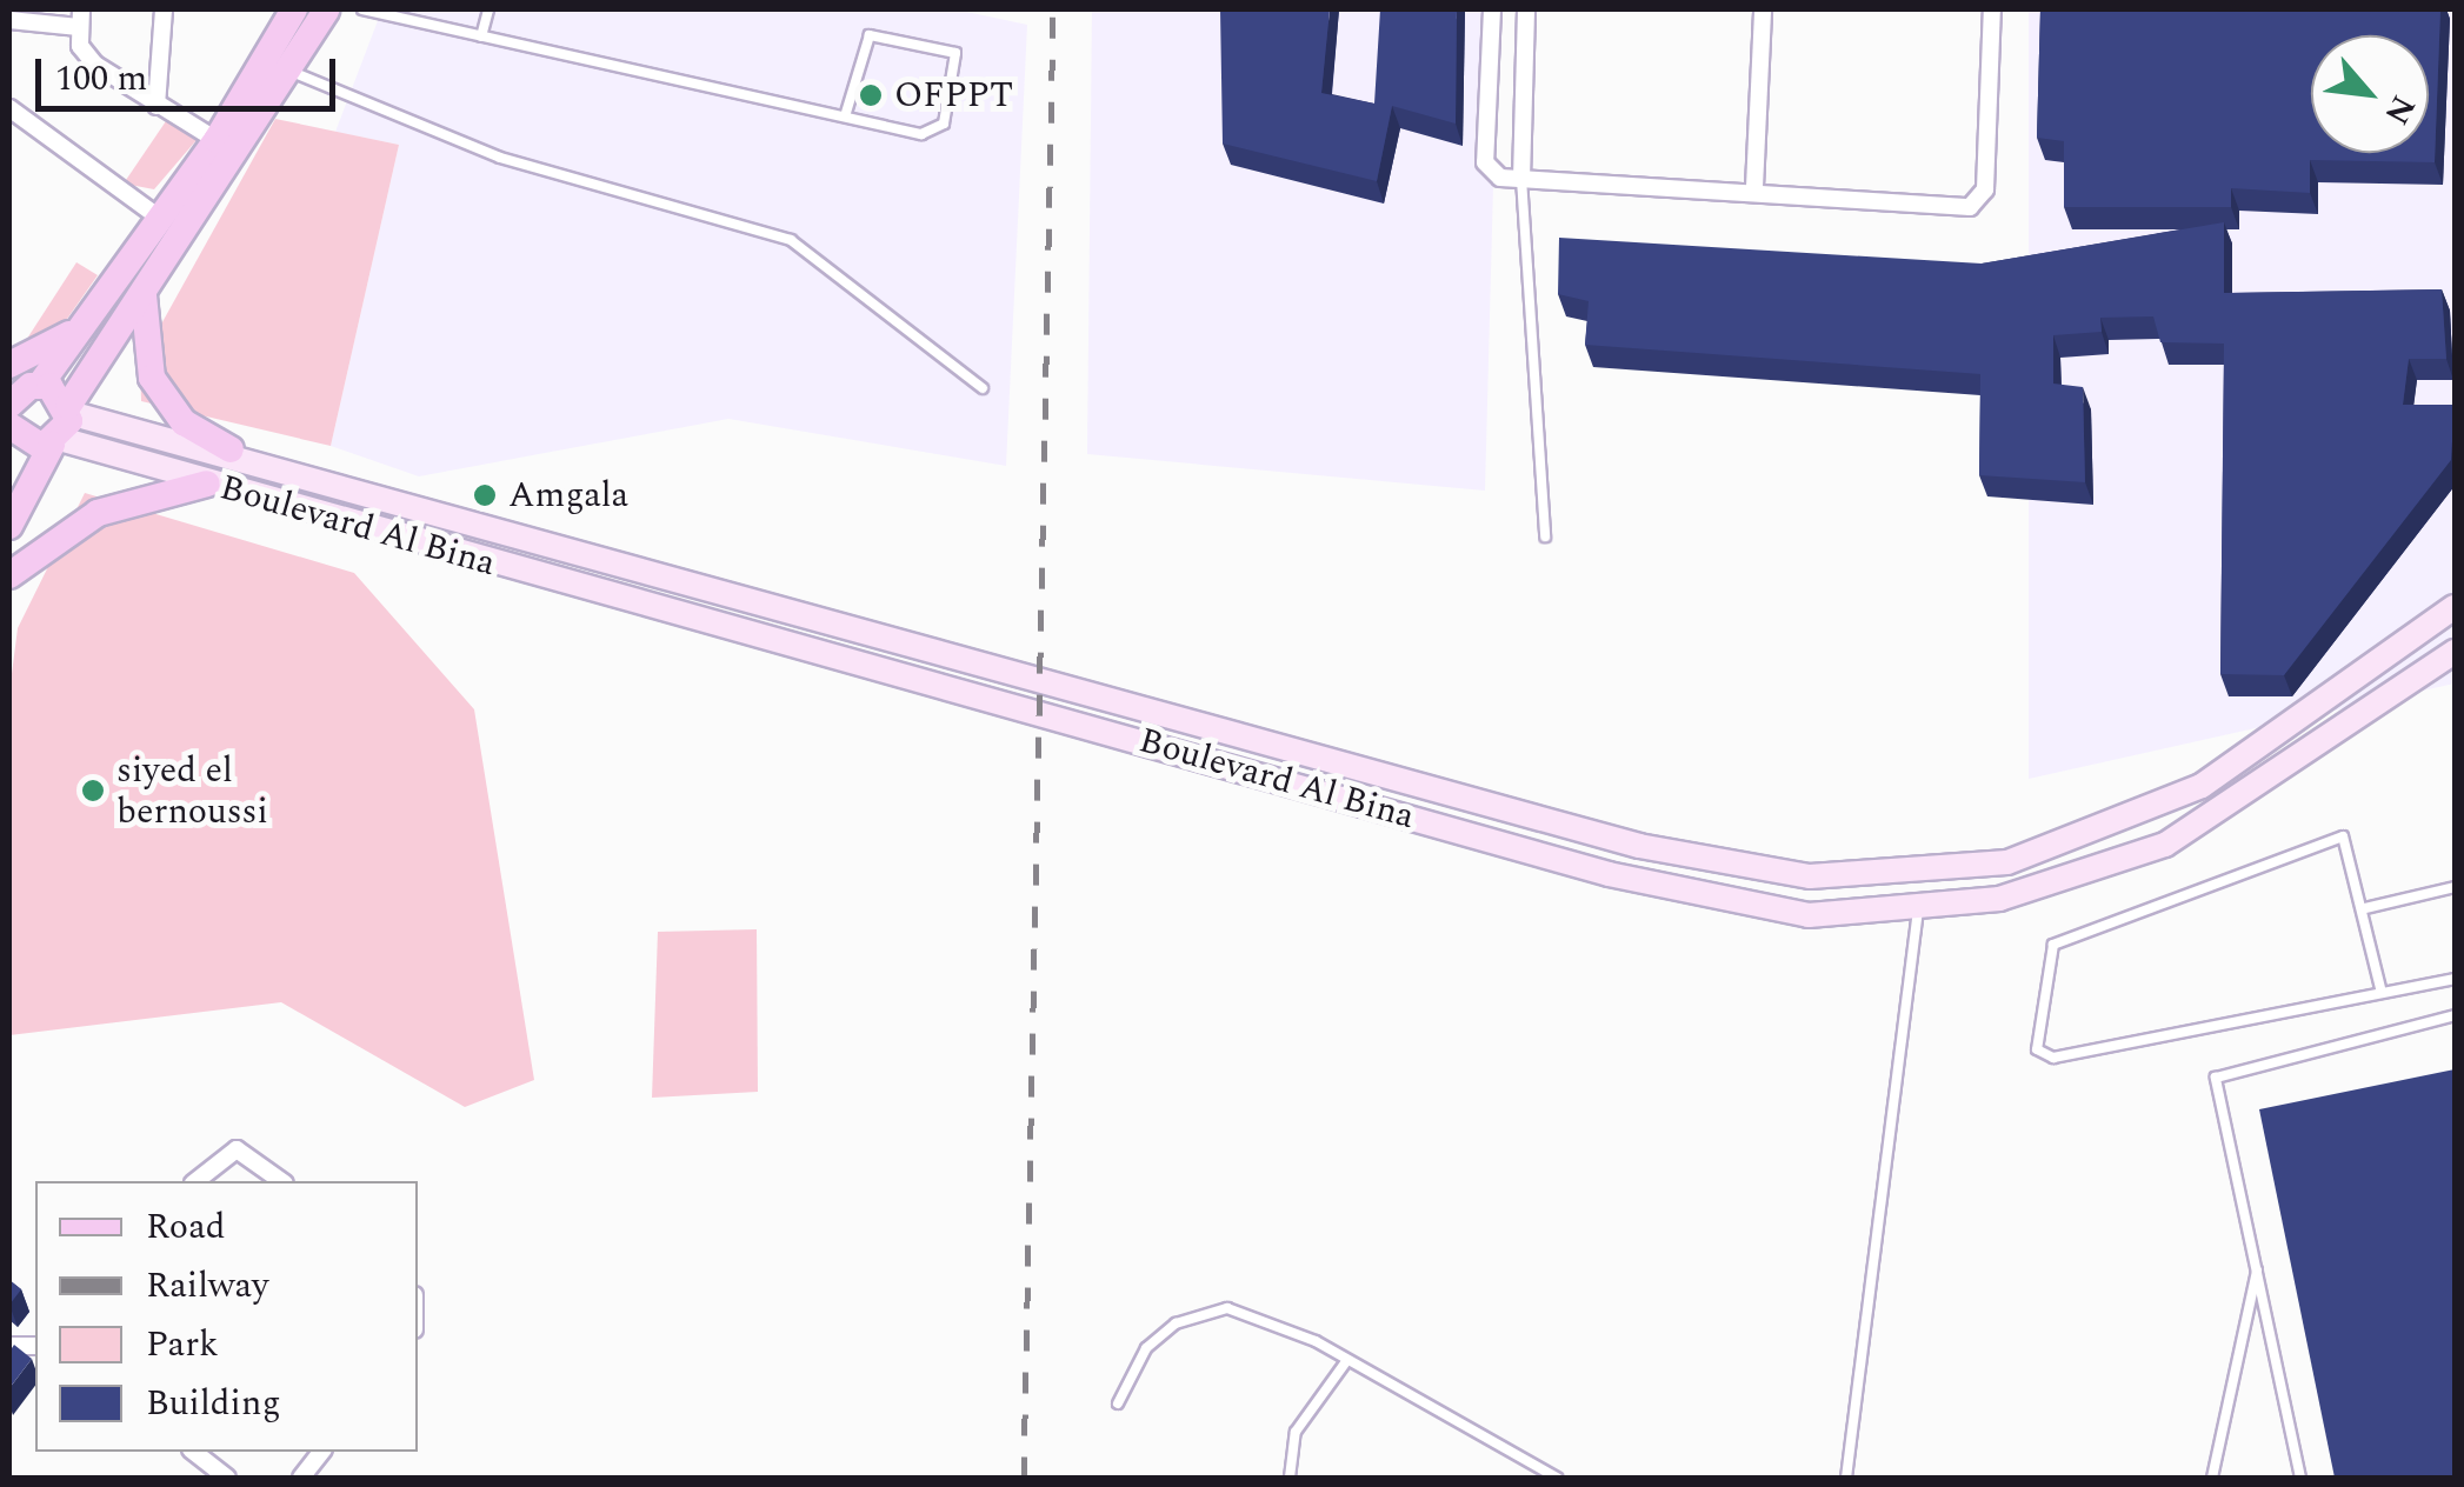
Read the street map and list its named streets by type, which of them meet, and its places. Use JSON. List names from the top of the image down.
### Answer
{
  "streets": {
    "main road": ["Boulevard Al Bina"]
  },
  "places": ["OFPPT", "Amgala", "siyed el bernoussi"],
  "legend": [
    "Road",
    "Railway",
    "Park",
    "Building"
  ],
  "scale_bar": "100 m",
  "north": "bottom right"
}
